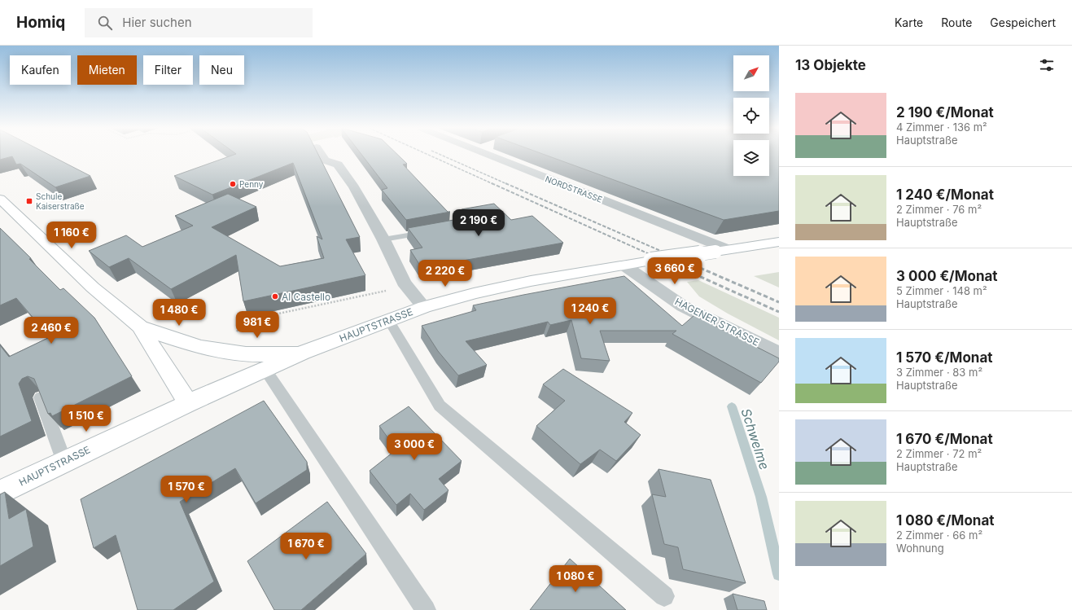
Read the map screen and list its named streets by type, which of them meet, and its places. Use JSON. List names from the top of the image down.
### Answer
{
  "streets": {
    "main road": ["HAUPTSTRASSE"],
    "street": ["NORDSTRASSE", "HAGENER STRASSE"]
  },
  "crossings": [
    ["NORDSTRASSE", "HAUPTSTRASSE"],
    ["HAGENER STRASSE", "HAUPTSTRASSE"]
  ],
  "water": ["Schwelme"],
  "places": {
    "other": ["Penny", "Al Castello"],
    "transit": ["Schule Kaiserstraße"]
  },
  "north": "top right",
  "page": {
    "header": "Homiq",
    "search": "Hier suchen",
    "nav": ["Karte", "Route", "Gespeichert"],
    "heading": "13 Objekte",
    "chip": [
      "Kaufen",
      "Mieten",
      "Filter",
      "Neu"
    ],
    "list": [
      {
        "name": "2 190 €/Monat",
        "note": "4 Zimmer · 136 m² · Hauptstraße"
      },
      {
        "name": "1 240 €/Monat",
        "note": "2 Zimmer · 76 m² · Hauptstraße"
      },
      {
        "name": "3 000 €/Monat",
        "note": "5 Zimmer · 148 m² · Hauptstraße"
      },
      {
        "name": "1 570 €/Monat",
        "note": "3 Zimmer · 83 m² · Hauptstraße"
      },
      {
        "name": "1 670 €/Monat",
        "note": "2 Zimmer · 72 m² · Hauptstraße"
      },
      {
        "name": "1 080 €/Monat",
        "note": "2 Zimmer · 66 m² · Wohnung"
      }
    ],
    "price": [
      "2 190 €",
      "1 160 €",
      "3 660 €",
      "2 220 €",
      "1 240 €",
      "1 480 €",
      "981 €",
      "2 460 €",
      "1 510 €",
      "3 000 €",
      "1 570 €",
      "1 670 €",
      "1 080 €"
    ]
  }
}
